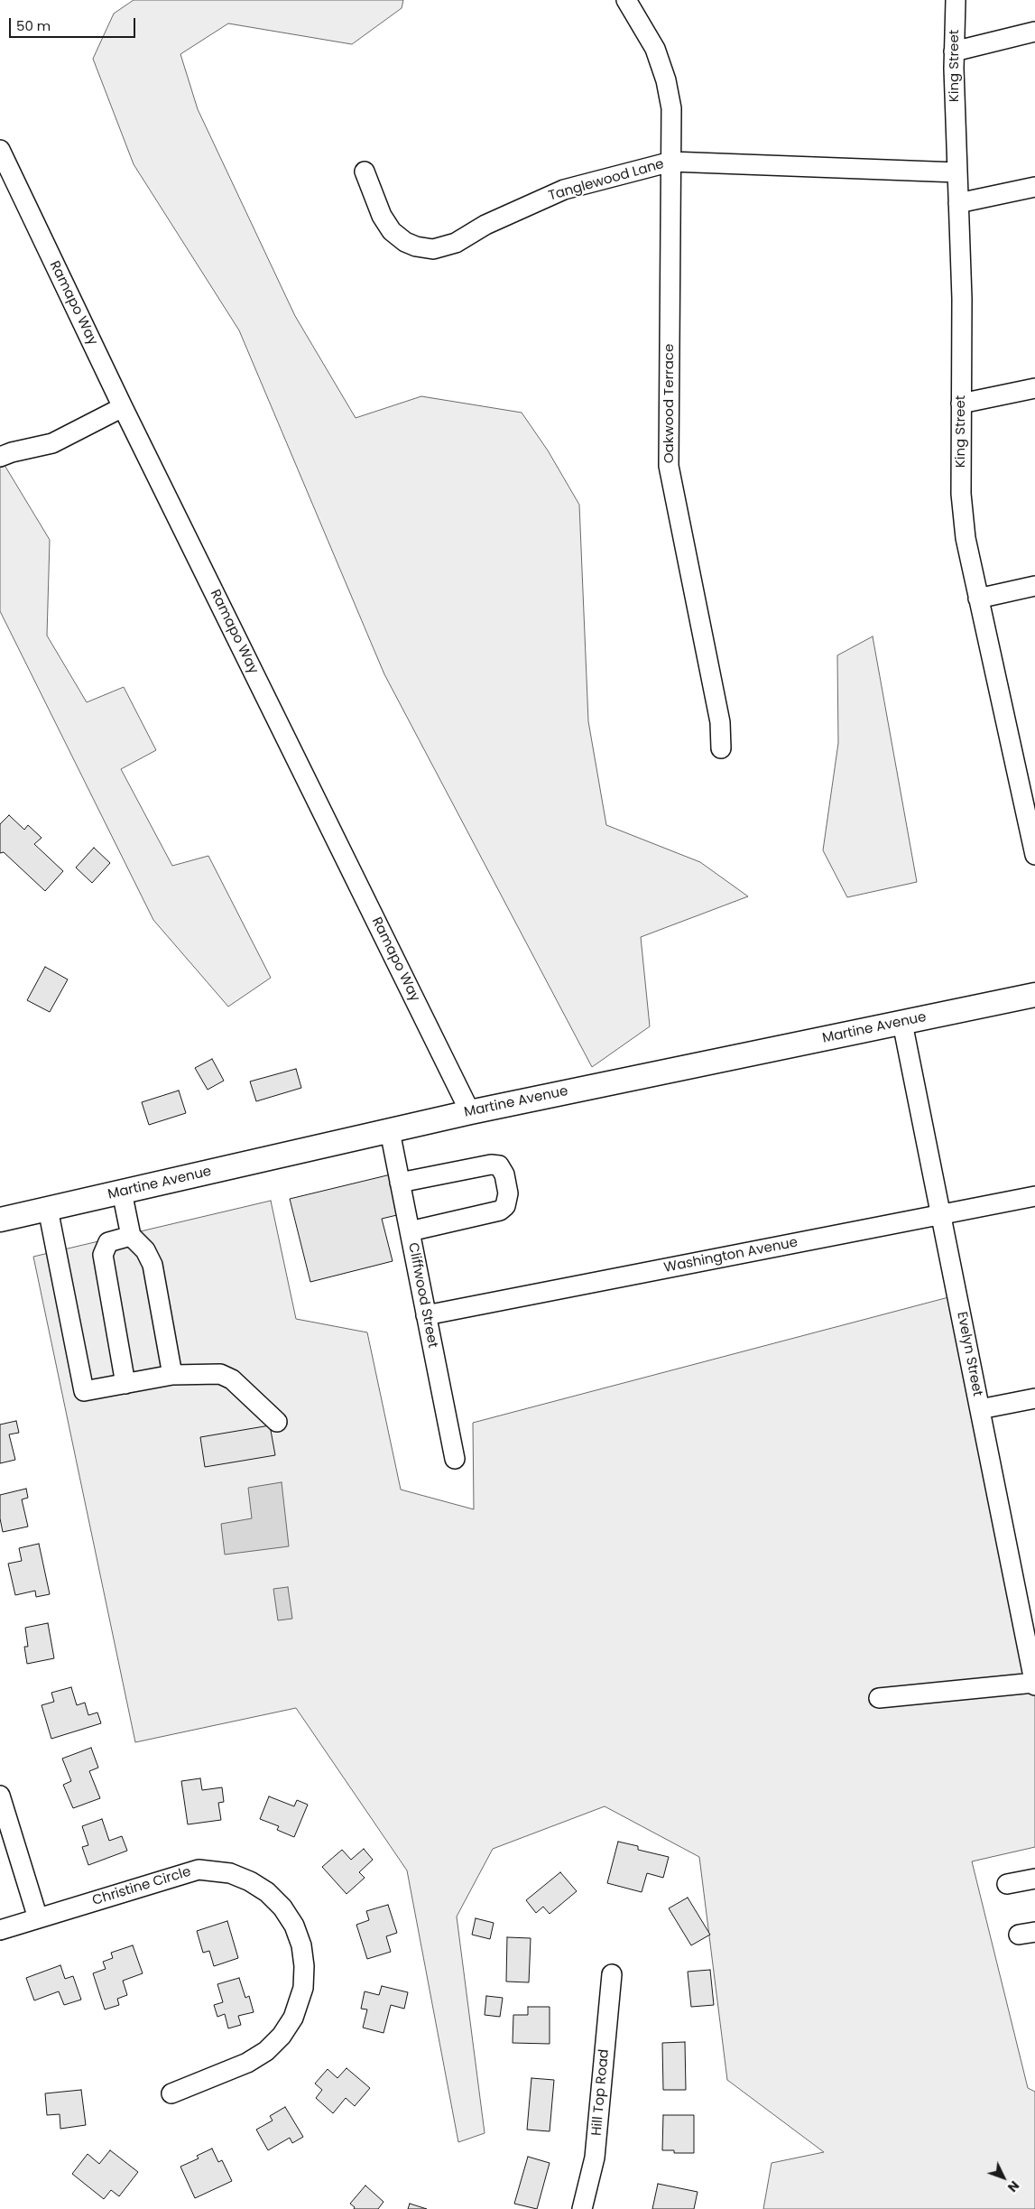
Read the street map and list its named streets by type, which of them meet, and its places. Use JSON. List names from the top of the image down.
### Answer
{
  "streets": {
    "main road": ["Martine Avenue"],
    "street": [
      "King Street",
      "Tanglewood Lane",
      "Ramapo Way",
      "Oakwood Terrace",
      "Washington Avenue",
      "Cliffwood Street",
      "Evelyn Street",
      "Christine Circle",
      "Hill Top Road"
    ]
  },
  "crossings": [
    ["King Street", "Tanglewood Lane"],
    ["Tanglewood Lane", "Oakwood Terrace"],
    ["Ramapo Way", "Martine Avenue"],
    ["Martine Avenue", "Cliffwood Street"],
    ["Martine Avenue", "Evelyn Street"],
    ["Washington Avenue", "Cliffwood Street"],
    ["Washington Avenue", "Evelyn Street"]
  ],
  "scale_bar": "50 m",
  "north": "bottom right"
}
